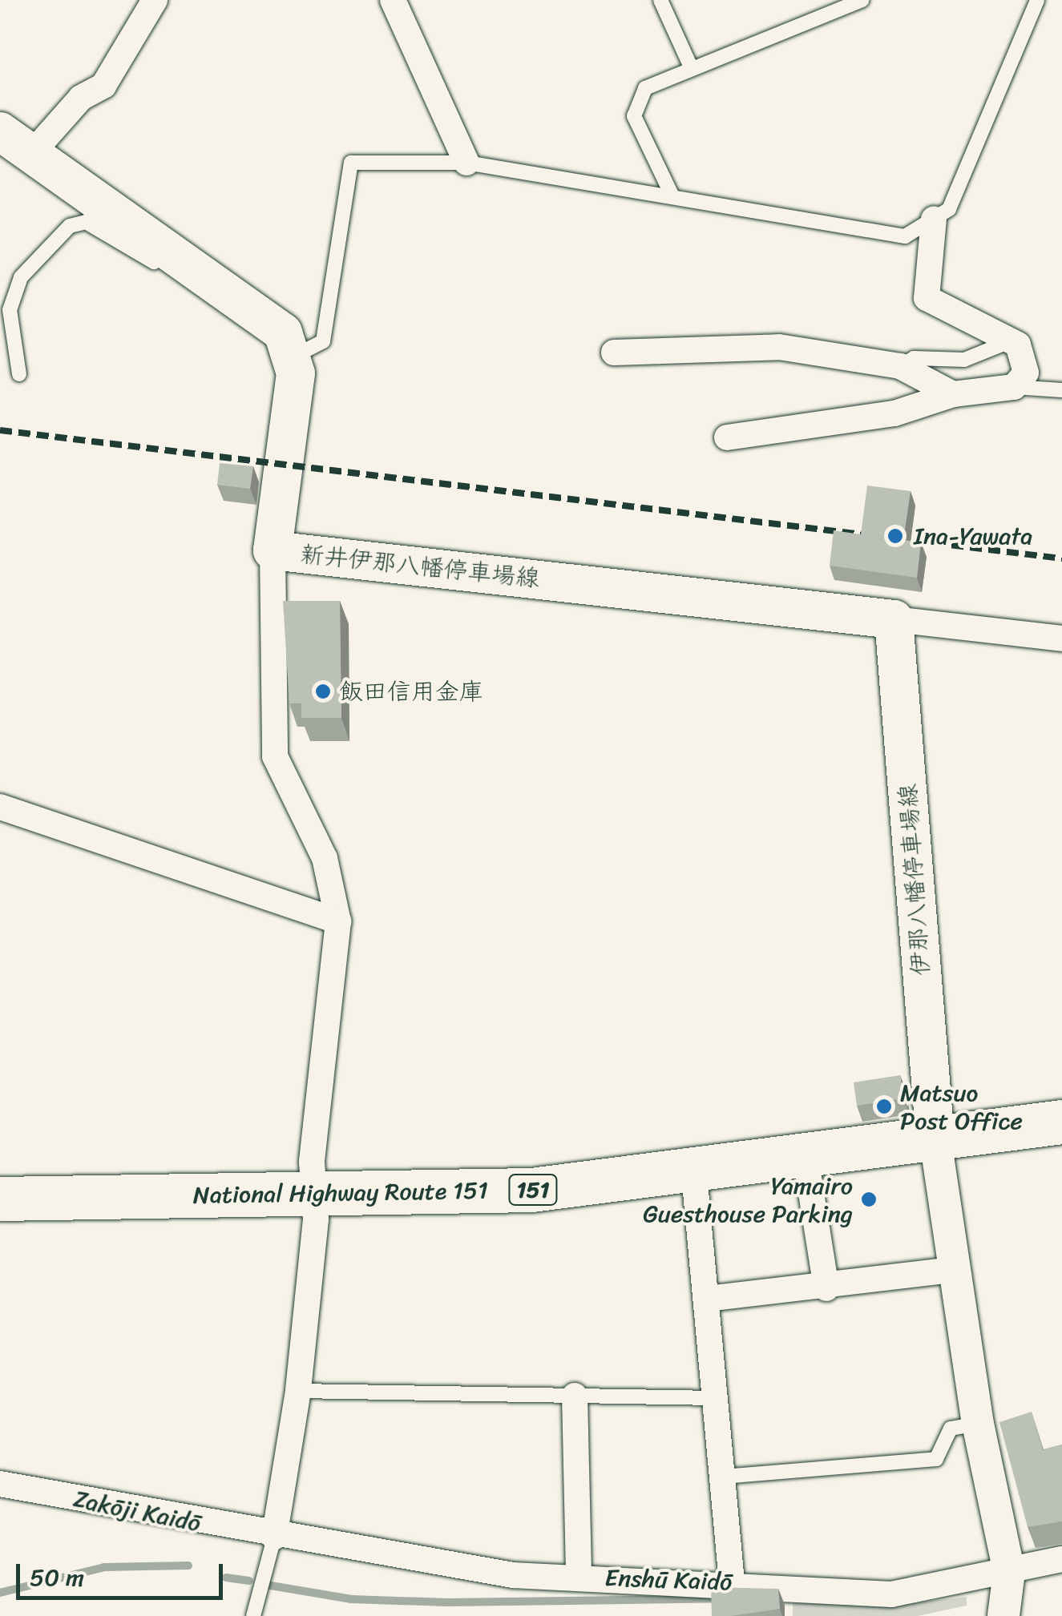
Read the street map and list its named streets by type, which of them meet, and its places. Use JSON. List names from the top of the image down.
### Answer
{
  "streets": {
    "highway": ["151", "National Highway Route 151"],
    "main road": ["新井伊那八幡停車場線", "伊那八幡停車場線"],
    "street": ["Zakōji Kaidō", "Enshū Kaidō"]
  },
  "crossings": [
    ["新井伊那八幡停車場線", "伊那八幡停車場線"],
    ["伊那八幡停車場線", "National Highway Route 151"],
    ["Zakōji Kaidō", "Enshū Kaidō"]
  ],
  "places": [
    "Ina-Yawata",
    "飯田信用金庫",
    "Matsuo Post Office",
    "Yamairo Guesthouse Parking"
  ],
  "scale_bar": "50 m"
}
